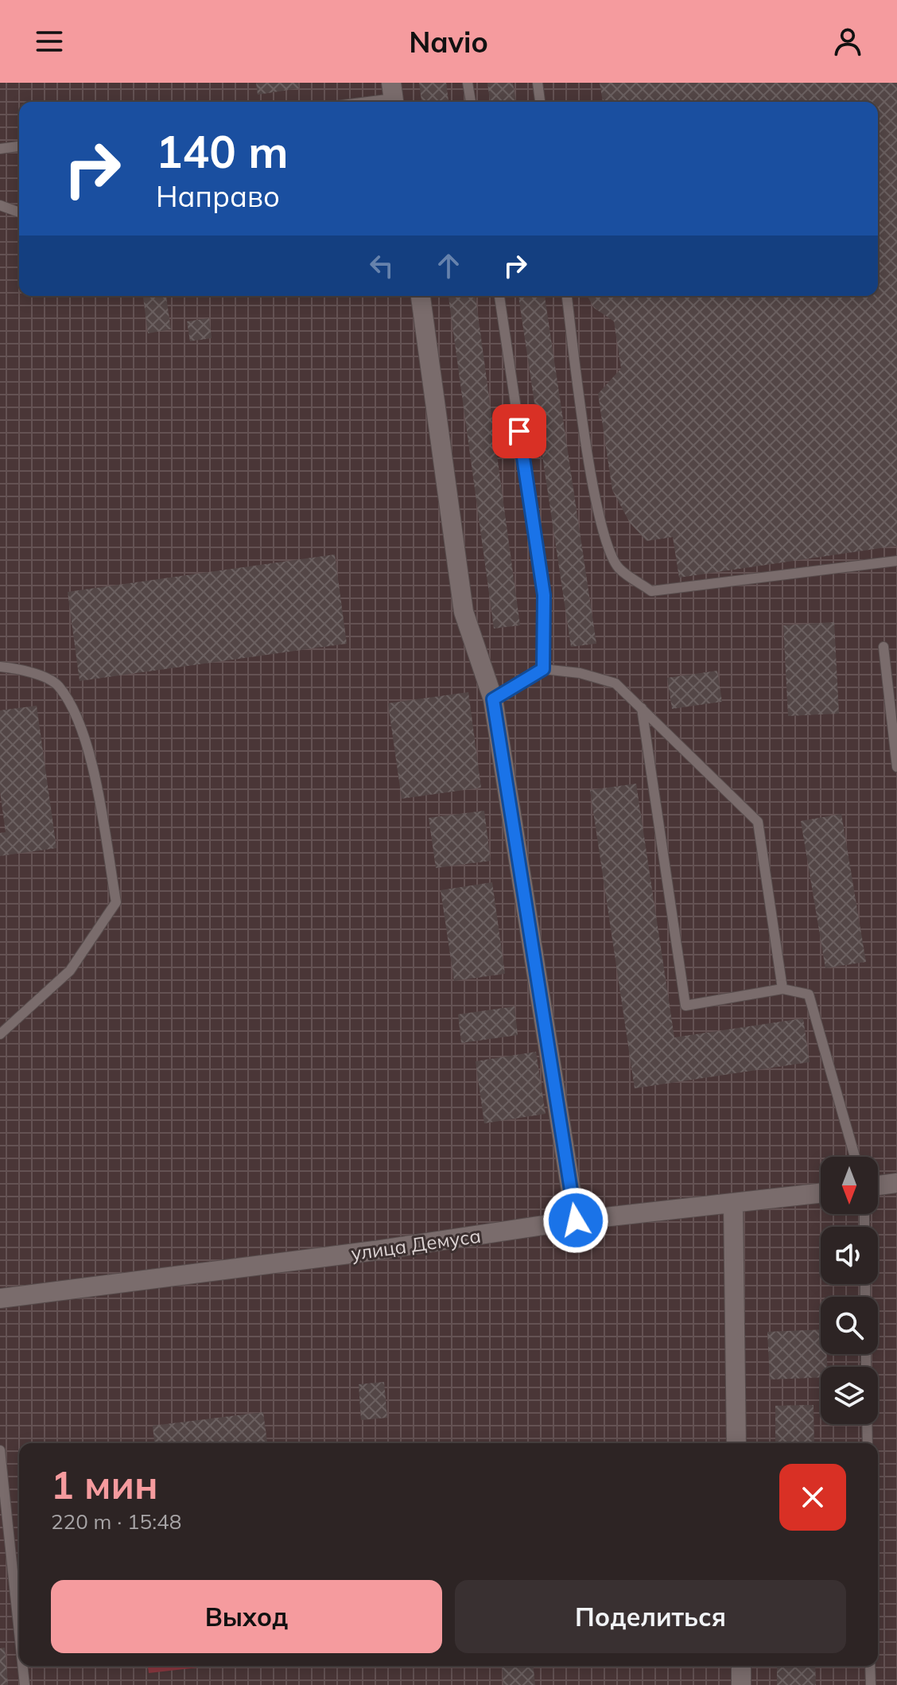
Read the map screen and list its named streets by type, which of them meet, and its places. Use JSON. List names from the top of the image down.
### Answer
{
  "streets": {
    "street": ["улица Демуса"]
  },
  "north": "bottom",
  "page": {
    "header": "Navio",
    "turn": ["140 m", "Направо"],
    "heading": ["1 мин", "220 m · 15:48"],
    "buttons": ["Выход", "Поделиться"]
  }
}
